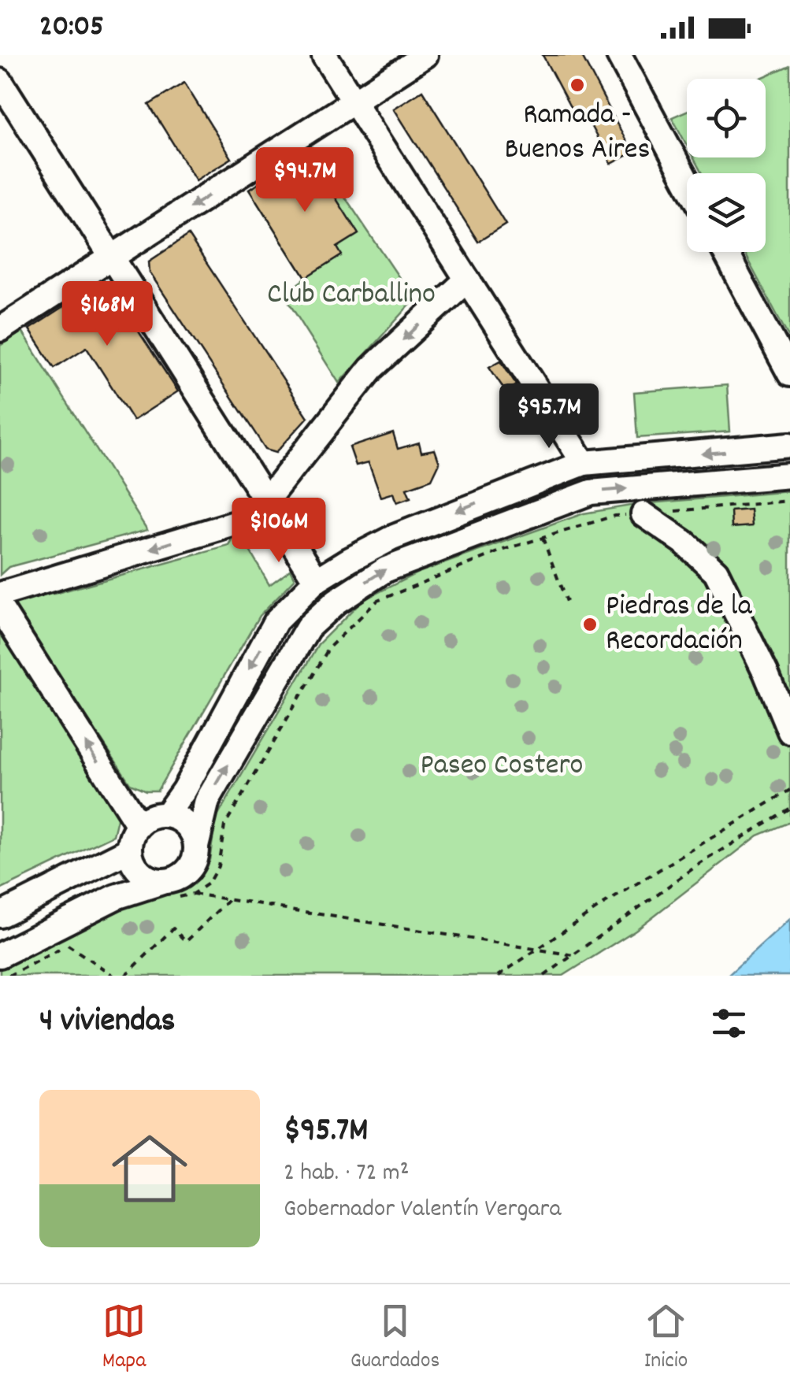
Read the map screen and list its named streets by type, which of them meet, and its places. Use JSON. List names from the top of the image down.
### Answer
{
  "parks": ["Club Carballino", "Paseo Costero"],
  "places": ["Ramada - Buenos Aires", "Piedras de la Recordación"],
  "page": {
    "status": "20:05",
    "price": [
      "$94.7M",
      "$168M",
      "$95.7M",
      "$106M"
    ],
    "heading": "4 viviendas",
    "list": [
      {
        "name": "$95.7M",
        "note": "2 hab. · 72 m² · Gobernador Valentín Vergara"
      }
    ],
    "tabs": ["Mapa", "Guardados", "Inicio"]
  }
}
